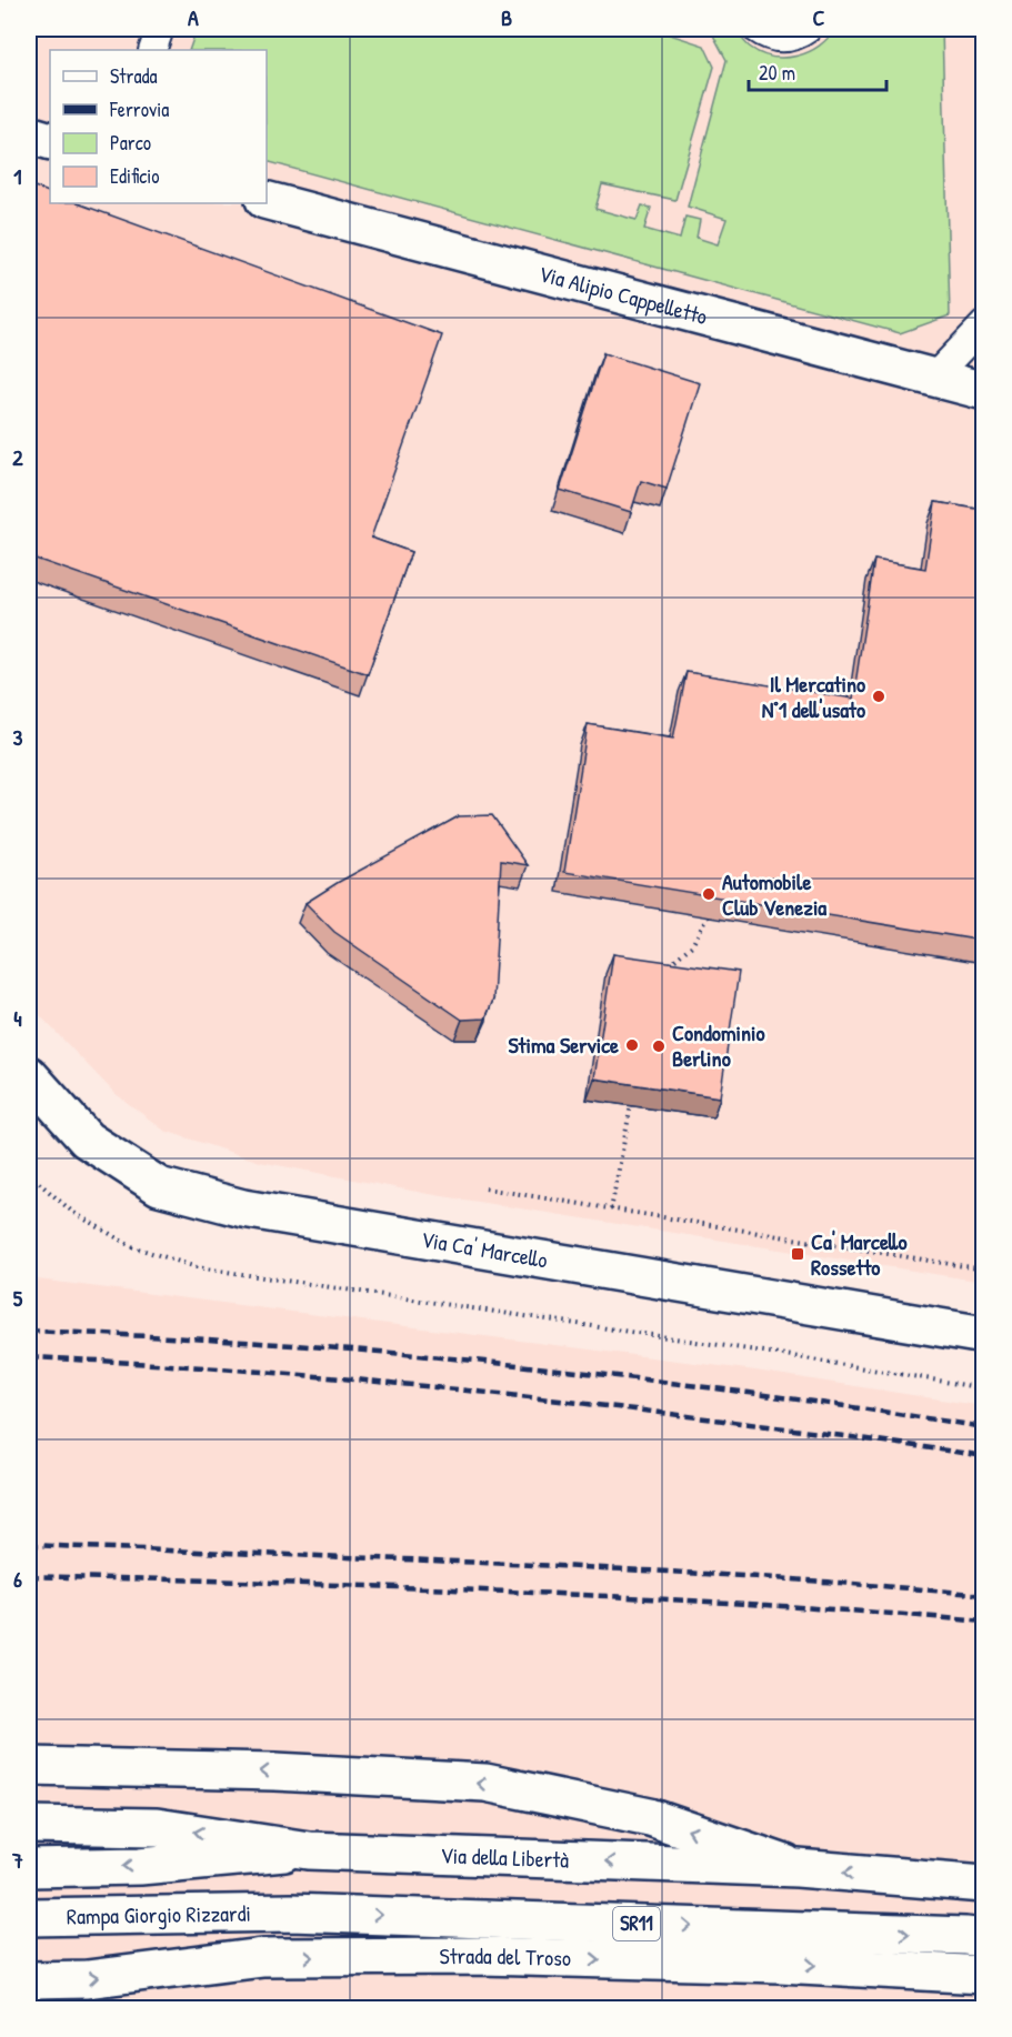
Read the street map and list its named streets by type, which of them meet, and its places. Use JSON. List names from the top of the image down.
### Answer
{
  "streets": {
    "main road": [
      "Via Alipio Cappelletto",
      "Via Ca' Marcello",
      "Via della Libertà",
      "Rampa Giorgio Rizzardi",
      "SR11",
      "Strada del Troso"
    ]
  },
  "places": {
    "other": [
      "Il Mercatino N°1 dell'usato",
      "Automobile Club Venezia",
      "Stima Service",
      "Condominio Berlino"
    ],
    "transit": ["Ca' Marcello Rossetto"]
  },
  "legend": [
    "Strada",
    "Ferrovia",
    "Parco",
    "Edificio"
  ],
  "scale_bar": "20 m",
  "grid": {
    "columns": ["A", "B", "C"],
    "rows": [
      "1",
      "2",
      "3",
      "4",
      "5",
      "6",
      "7"
    ]
  }
}
